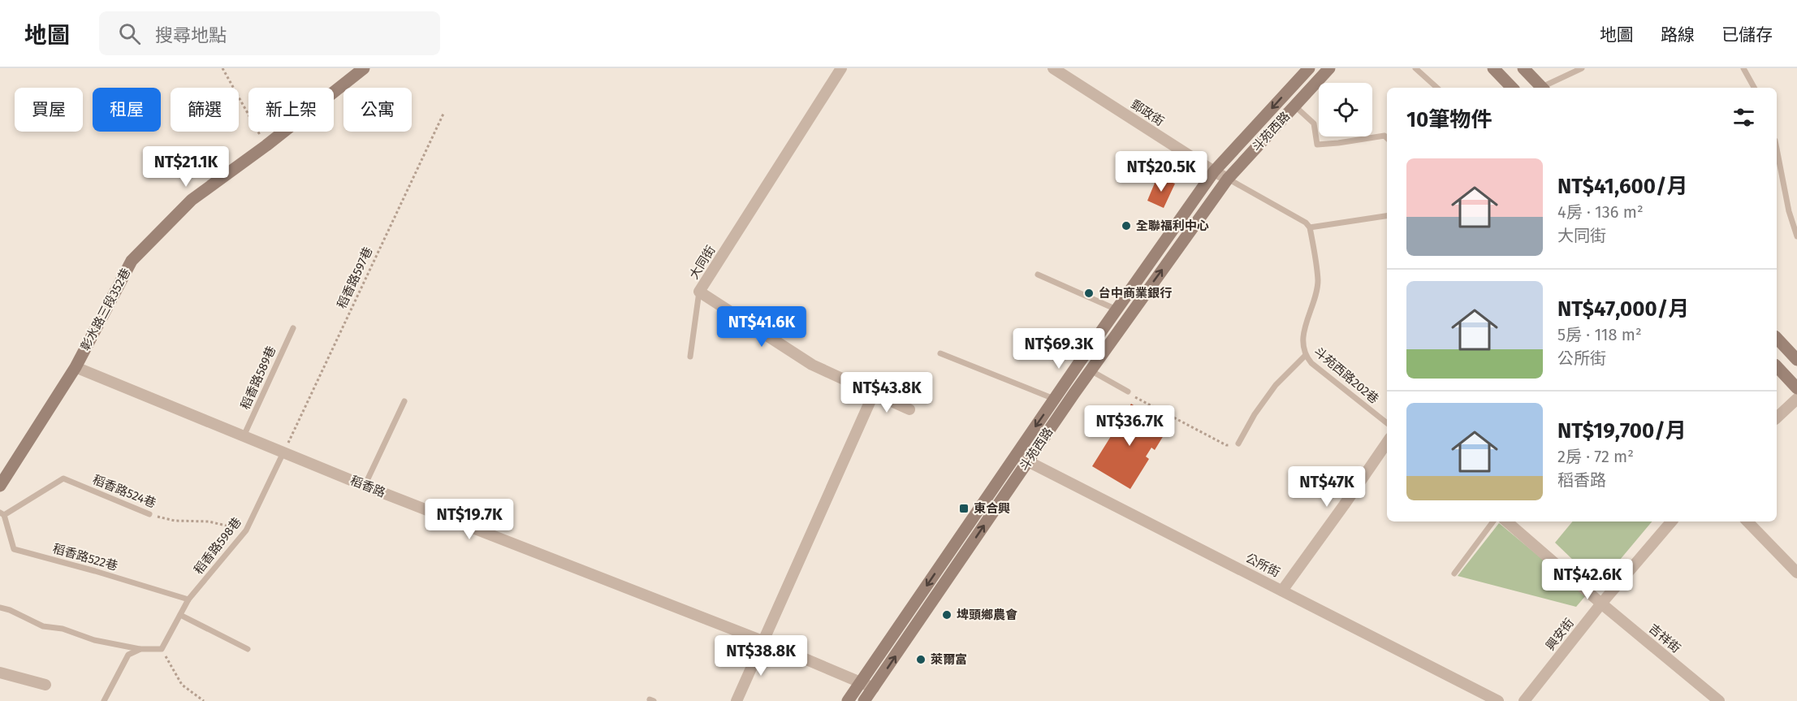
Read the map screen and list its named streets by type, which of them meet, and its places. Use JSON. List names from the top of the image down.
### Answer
{
  "streets": {
    "main road": ["斗苑西路", "彰水路三段352巷"],
    "street": [
      "郵政街",
      "大同街",
      "稻香路",
      "公所街",
      "興安街",
      "吉祥街"
    ],
    "lane": [
      "斗苑西路202巷",
      "稻香路589巷",
      "稻香路524巷",
      "稻香路598巷",
      "稻香路522巷"
    ],
    "path": ["稻香路597巷"]
  },
  "crossings": [
    ["郵政街", "斗苑西路"],
    ["斗苑西路", "稻香路"],
    ["斗苑西路", "公所街"],
    ["稻香路597巷", "稻香路"],
    ["稻香路597巷", "稻香路598巷"],
    ["彰水路三段352巷", "稻香路"],
    ["稻香路589巷", "稻香路"],
    ["稻香路", "稻香路598巷"],
    ["稻香路524巷", "稻香路598巷"],
    ["稻香路524巷", "稻香路522巷"],
    ["稻香路598巷", "稻香路522巷"],
    ["興安街", "吉祥街"]
  ],
  "places": {
    "other": [
      "全聯福利中心",
      "台中商業銀行",
      "埤頭鄉農會",
      "萊爾富"
    ],
    "transit": ["東合興"]
  },
  "page": {
    "header": "地圖",
    "search": "搜尋地點",
    "nav": ["地圖", "路線", "已儲存"],
    "chip": [
      "買屋",
      "租屋",
      "篩選",
      "新上架",
      "公寓"
    ],
    "heading": "10筆物件",
    "price": [
      "NT$21.1K",
      "NT$20.5K",
      "NT$41.6K",
      "NT$69.3K",
      "NT$43.8K",
      "NT$36.7K",
      "NT$47K",
      "NT$19.7K",
      "NT$42.6K",
      "NT$38.8K"
    ],
    "list": [
      {
        "name": "NT$41,600/月",
        "note": "4房 · 136 m² · 大同街"
      },
      {
        "name": "NT$47,000/月",
        "note": "5房 · 118 m² · 公所街"
      },
      {
        "name": "NT$19,700/月",
        "note": "2房 · 72 m² · 稻香路"
      }
    ]
  }
}
